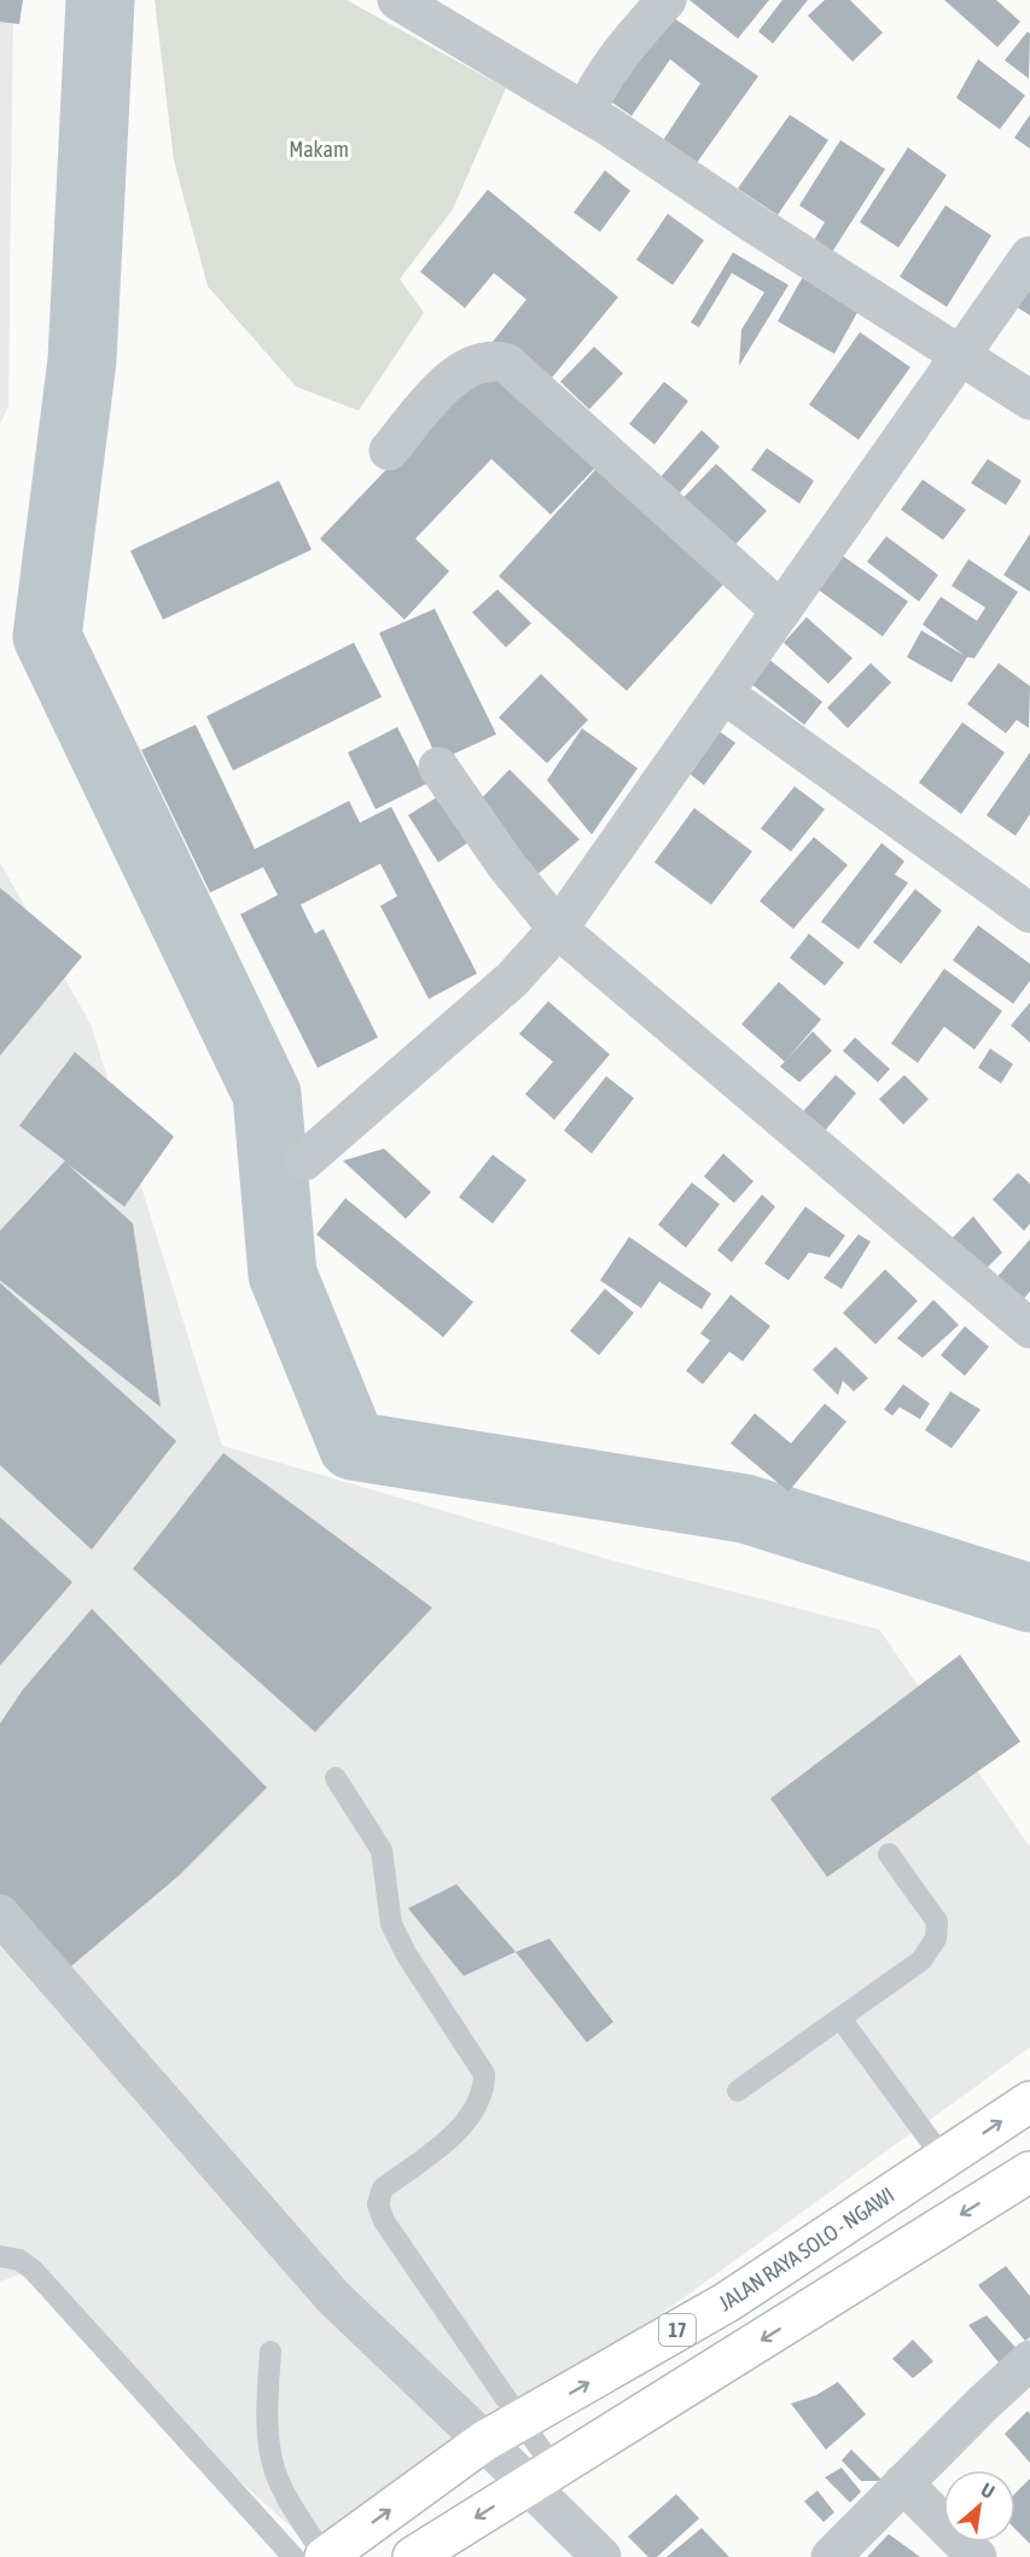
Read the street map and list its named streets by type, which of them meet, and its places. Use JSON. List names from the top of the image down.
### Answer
{
  "streets": {
    "highway": ["JALAN RAYA SOLO - NGAWI", "17"]
  },
  "parks": ["Makam"],
  "north": "top right"
}
